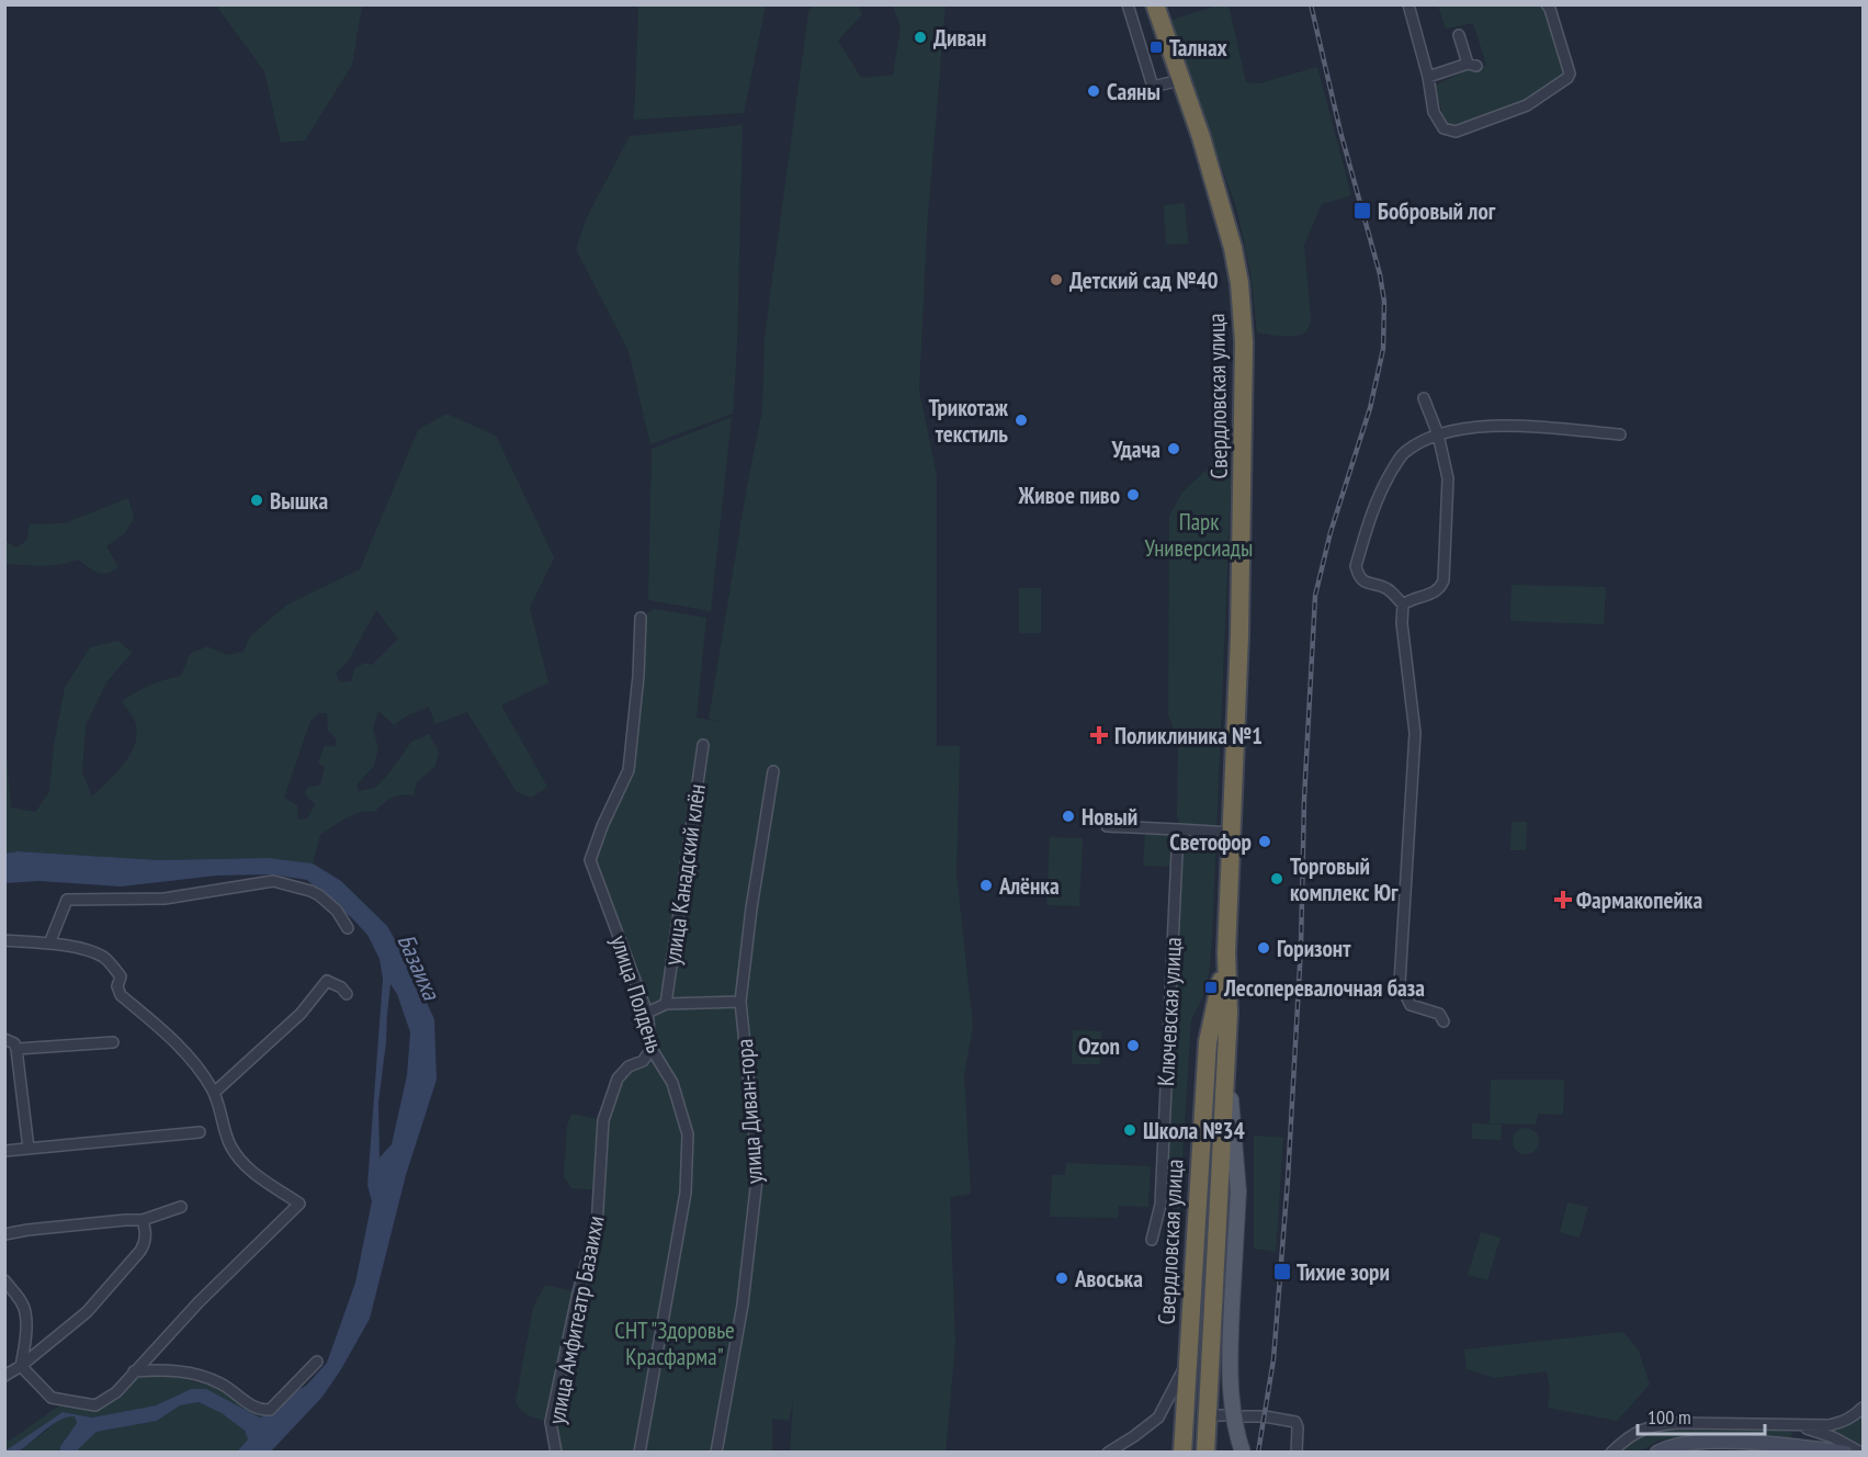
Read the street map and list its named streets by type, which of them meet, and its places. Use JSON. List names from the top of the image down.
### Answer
{
  "streets": {
    "highway": ["Свердловская улица"],
    "street": [
      "улица Канадский клён",
      "улица Полдень",
      "Ключевская улица",
      "улица Диван-гора",
      "улица Амфитеатр Базаихи"
    ]
  },
  "crossings": [
    ["улица Полдень", "улица Амфитеатр Базаихи"]
  ],
  "water": ["Базаиха"],
  "parks": ["Парк Универсиады", "СНТ \"Здоровье Красфарма\""],
  "places": {
    "other": [
      "Диван",
      "Саяны",
      "Детский сад №40",
      "Трикотаж текстиль",
      "Удача",
      "Живое пиво",
      "Вышка",
      "Новый",
      "Светофор",
      "Торговый комплекс Юг",
      "Алёнка",
      "Горизонт",
      "Ozon",
      "Школа №34",
      "Авоська"
    ],
    "transit": [
      "Талнах",
      "Бобровый лог",
      "Лесоперевалочная база",
      "Тихие зори"
    ],
    "health": ["Поликлиника №1", "Фармакопейка"]
  },
  "scale_bar": "100 m"
}
